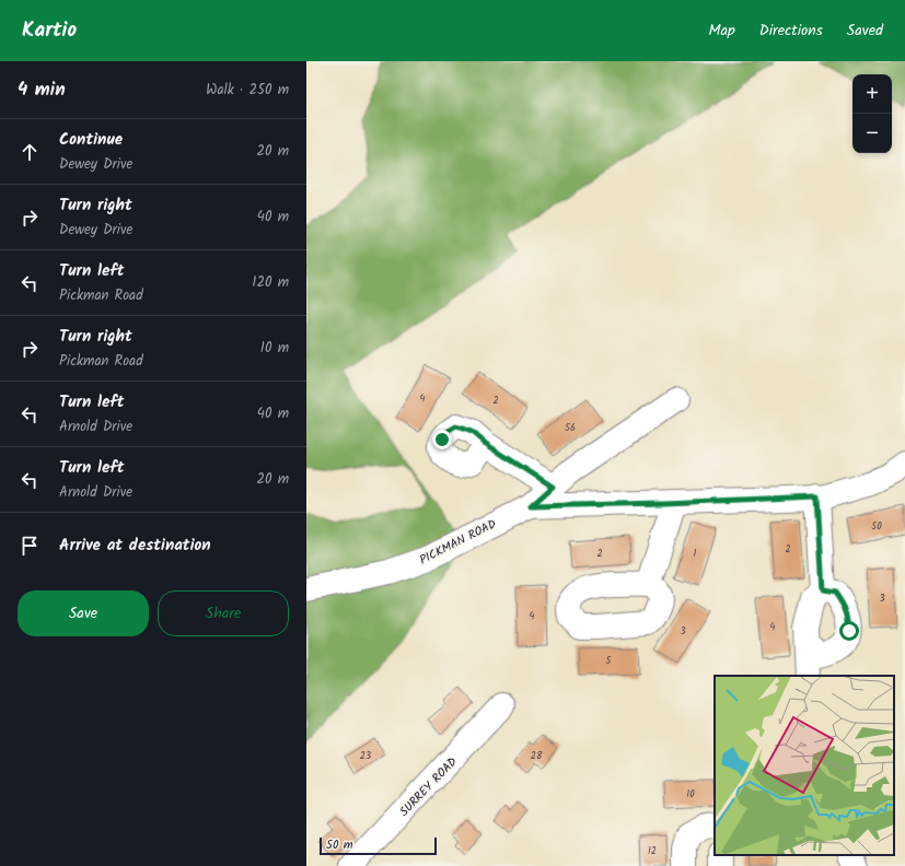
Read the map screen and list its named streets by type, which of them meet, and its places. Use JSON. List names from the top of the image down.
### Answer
{
  "streets": {
    "street": ["PICKMAN ROAD", "SURREY ROAD"]
  },
  "house_numbers": [
    "4",
    "2",
    "56",
    "50",
    "2",
    "2",
    "1",
    "3",
    "4",
    "4",
    "3",
    "5",
    "23",
    "28",
    "10",
    "12"
  ],
  "scale_bar": "50 m",
  "page": {
    "header": "Kartio",
    "nav": ["Map", "Directions", "Saved"],
    "heading": ["4 min", "Walk · 250 m"],
    "map_buttons": ["+", "−"],
    "list": [
      ["Continue", "Dewey Drive", "20 m"],
      ["Turn right", "Dewey Drive", "40 m"],
      ["Turn left", "Pickman Road", "120 m"],
      ["Turn right", "Pickman Road", "10 m"],
      ["Turn left", "Arnold Drive", "40 m"],
      ["Turn left", "Arnold Drive", "20 m"],
      "Arrive at destination"
    ],
    "buttons": ["Save", "Share"],
    "scale": "50 m"
  }
}
